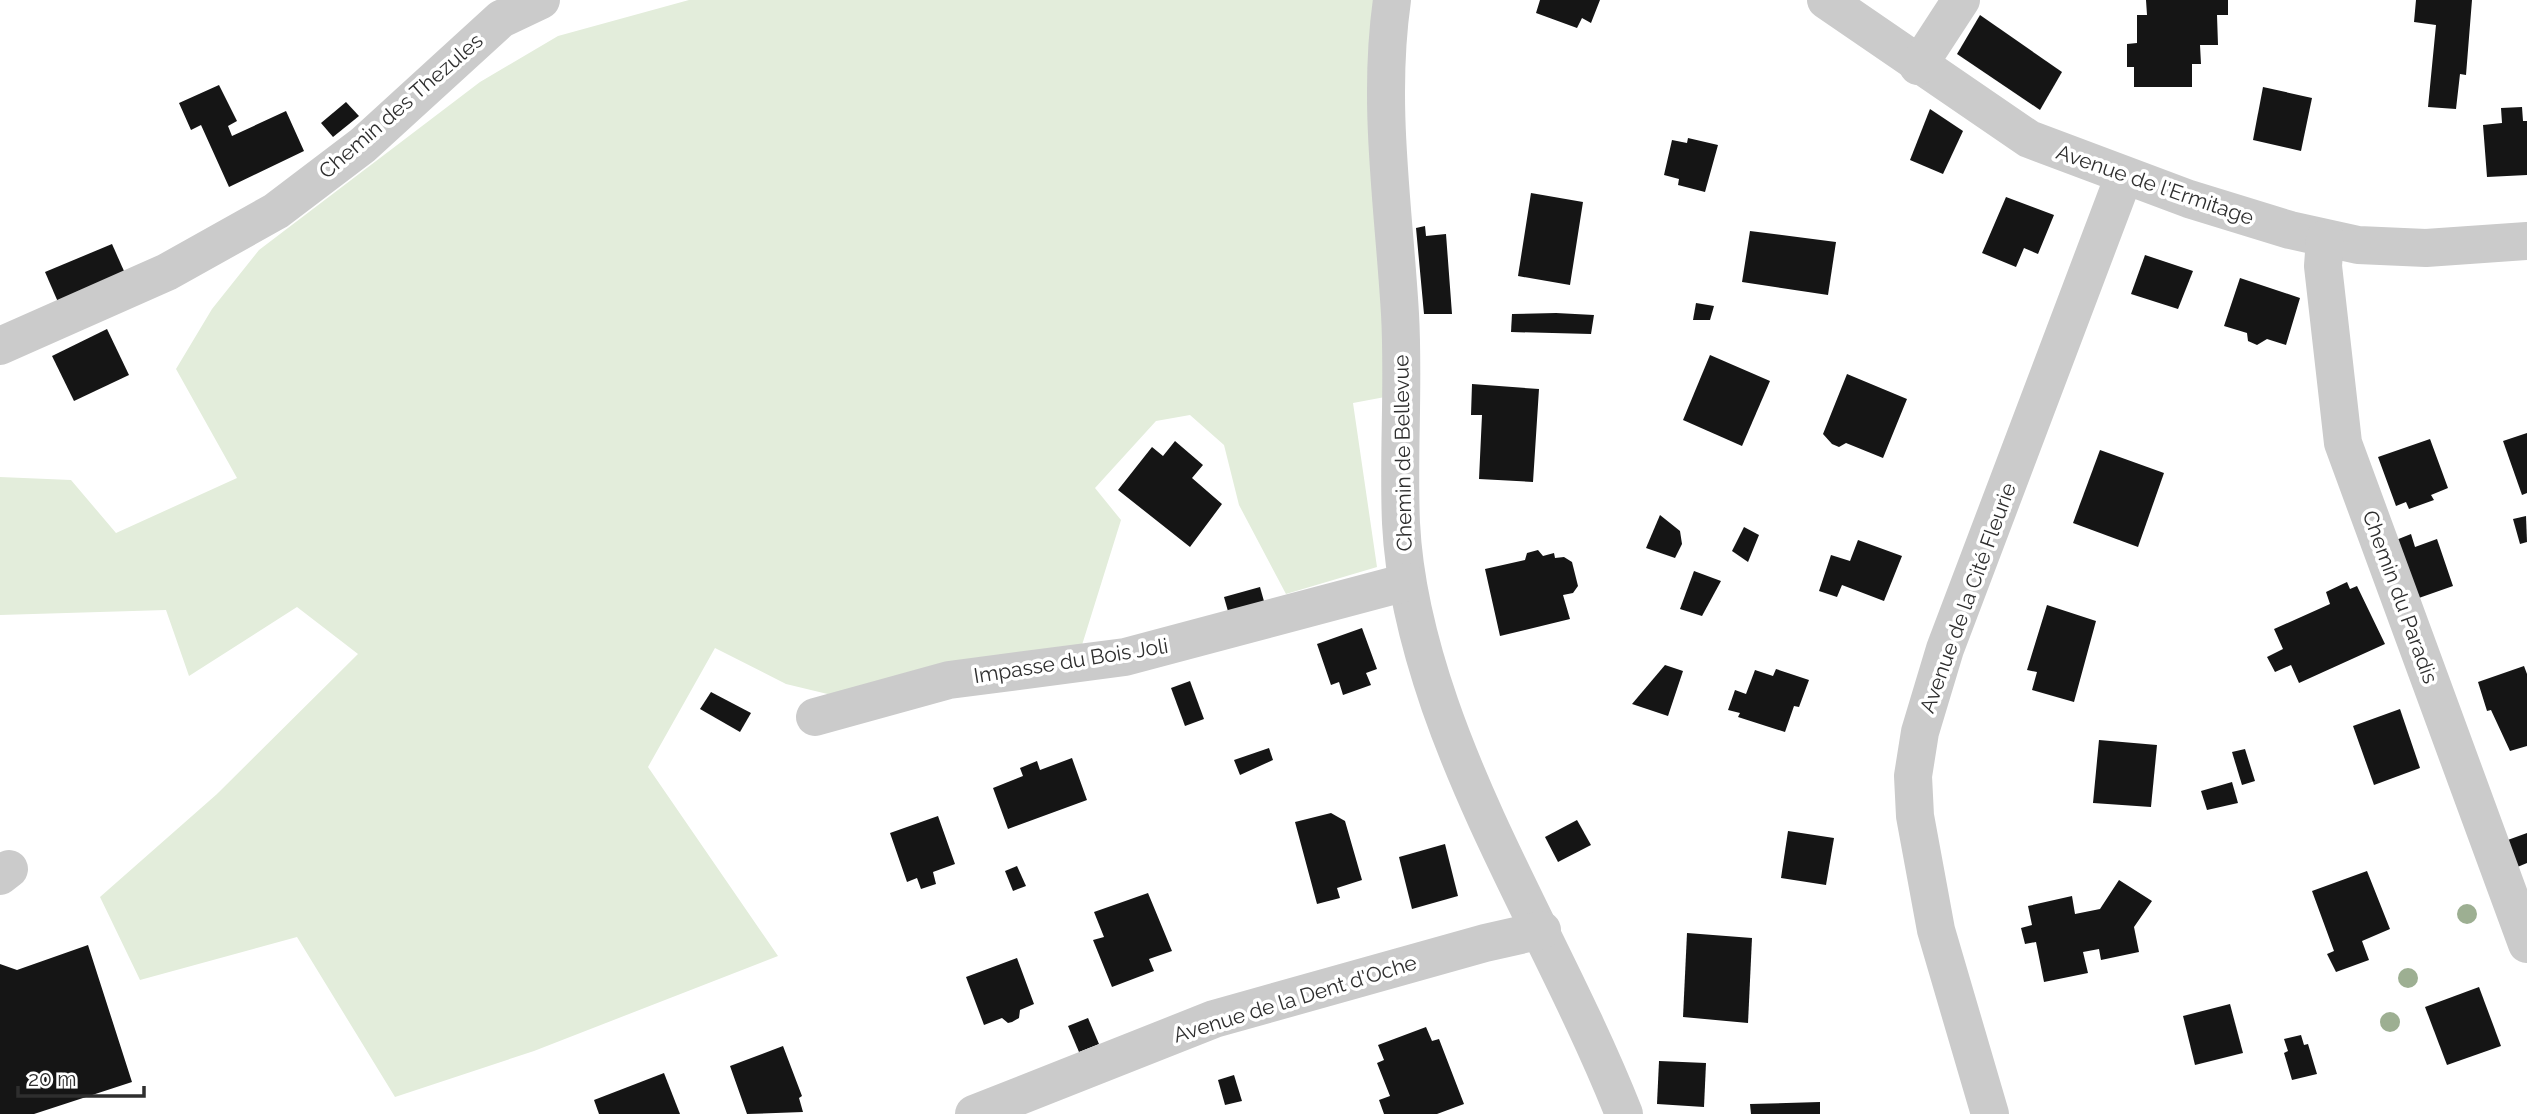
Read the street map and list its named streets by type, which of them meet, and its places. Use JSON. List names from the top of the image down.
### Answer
{
  "streets": {
    "street": [
      "Chemin des Thezules",
      "Avenue de l'Ermitage",
      "Chemin de Bellevue",
      "Chemin du Paradis",
      "Avenue de la Cité Fleurie",
      "Impasse du Bois Joli",
      "Avenue de la Dent d'Oche"
    ]
  },
  "crossings": [
    ["Avenue de l'Ermitage", "Chemin du Paradis"],
    ["Avenue de l'Ermitage", "Avenue de la Cité Fleurie"],
    ["Chemin de Bellevue", "Impasse du Bois Joli"],
    ["Chemin de Bellevue", "Avenue de la Dent d'Oche"]
  ],
  "scale_bar": "20 m"
}
